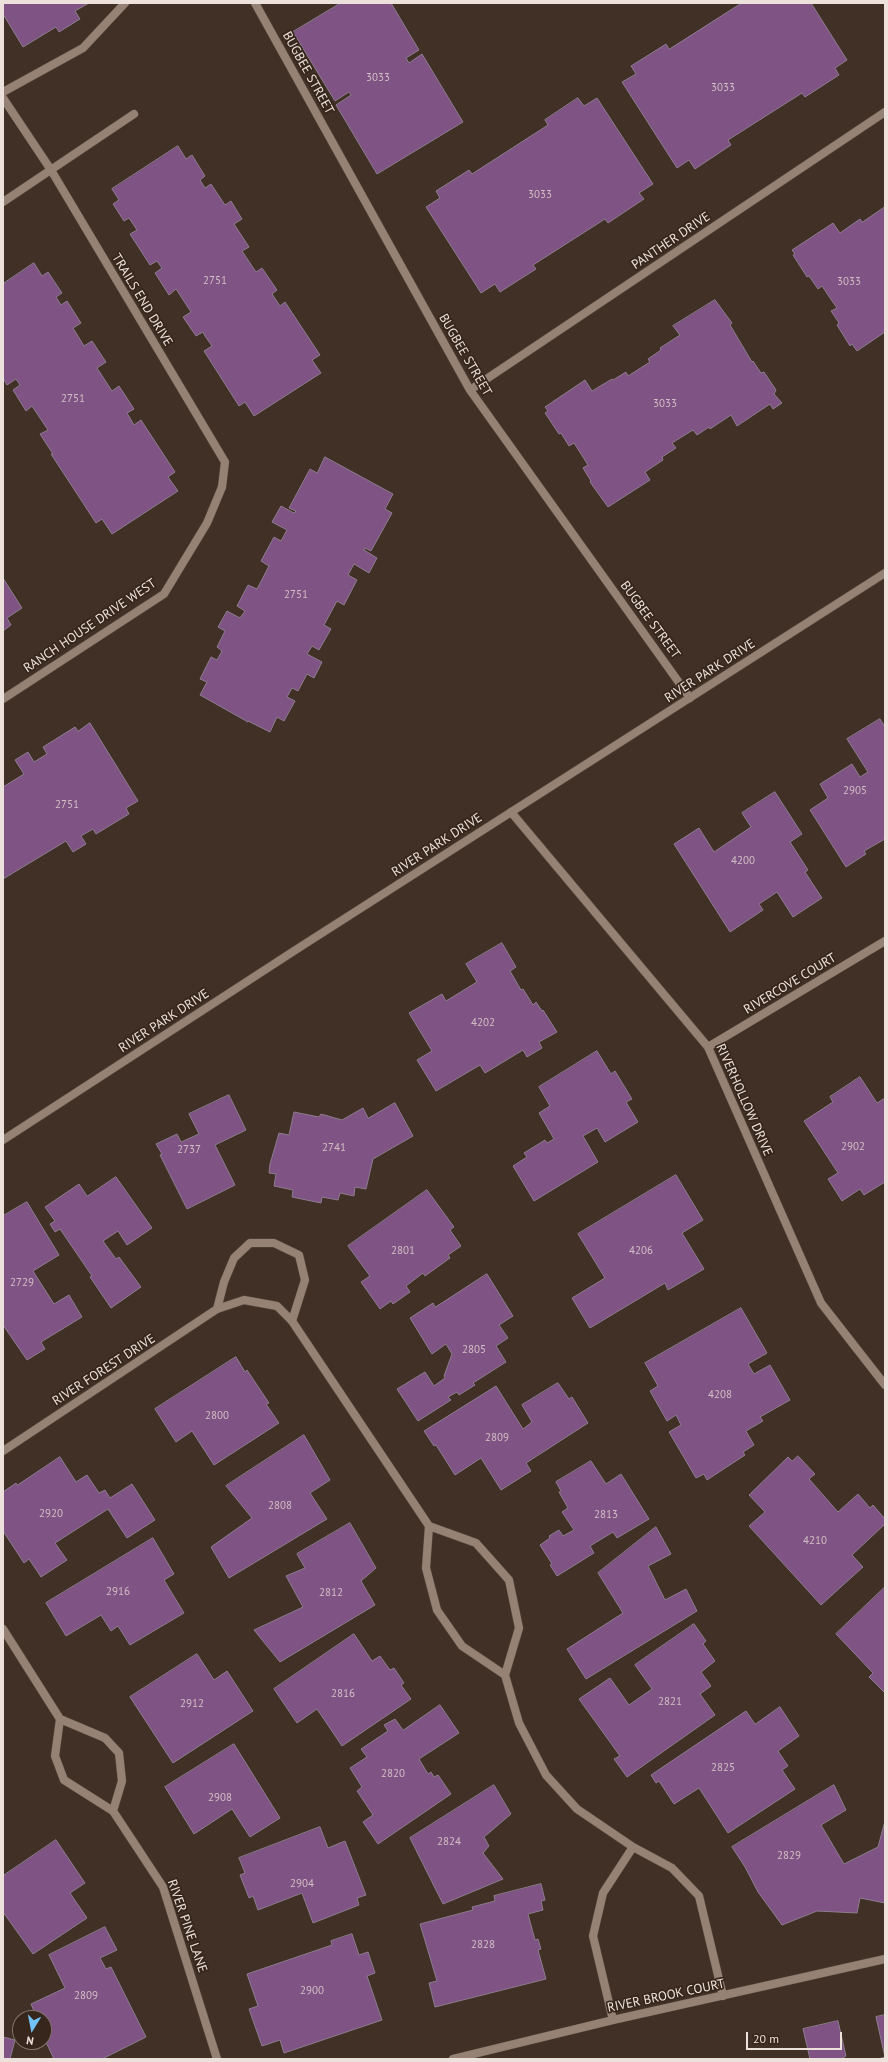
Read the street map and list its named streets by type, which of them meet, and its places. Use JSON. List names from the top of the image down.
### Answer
{
  "streets": {
    "street": [
      "BUGBEE STREET",
      "PANTHER DRIVE",
      "TRAILS END DRIVE",
      "RANCH HOUSE DRIVE WEST",
      "RIVER PARK DRIVE",
      "RIVERCOVE COURT",
      "RIVERHOLLOW DRIVE",
      "RIVER FOREST DRIVE",
      "RIVER PINE LANE",
      "RIVER BROOK COURT"
    ]
  },
  "crossings": [
    ["BUGBEE STREET", "PANTHER DRIVE"],
    ["BUGBEE STREET", "RIVER PARK DRIVE"],
    ["TRAILS END DRIVE", "RANCH HOUSE DRIVE WEST"],
    ["RIVER PARK DRIVE", "RIVERHOLLOW DRIVE"],
    ["RIVERCOVE COURT", "RIVERHOLLOW DRIVE"]
  ],
  "house_numbers": [
    "3033",
    "3033",
    "3033",
    "2751",
    "3033",
    "2751",
    "3033",
    "2751",
    "2905",
    "2751",
    "4200",
    "4202",
    "2902",
    "2741",
    "2737",
    "2801",
    "4206",
    "2729",
    "2805",
    "4208",
    "2800",
    "2809",
    "2808",
    "2920",
    "2813",
    "4210",
    "2916",
    "2812",
    "2816",
    "2821",
    "2912",
    "2825",
    "2820",
    "2908",
    "2824",
    "2829",
    "2904",
    "2828",
    "2900",
    "2809"
  ],
  "scale_bar": "20 m",
  "north": "bottom"
}
